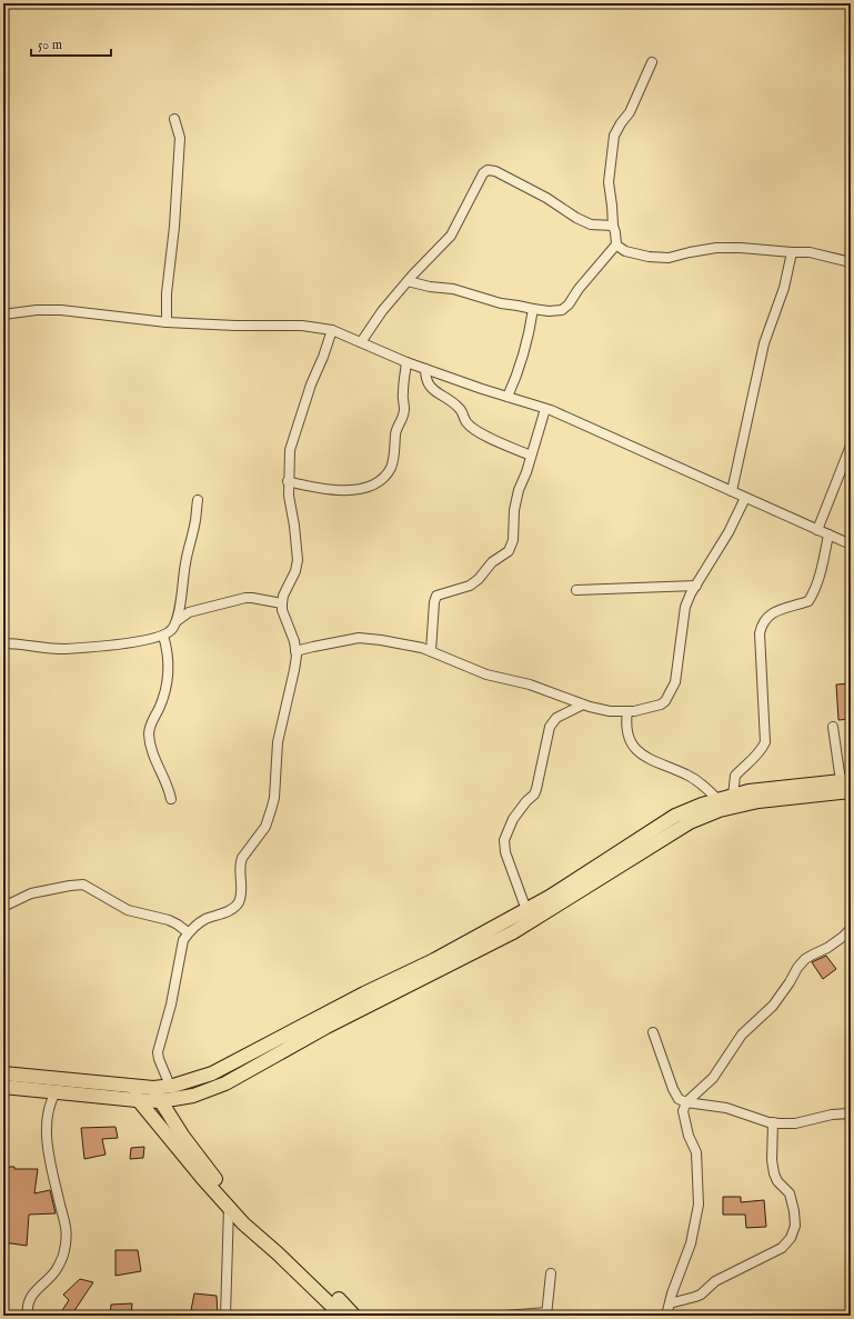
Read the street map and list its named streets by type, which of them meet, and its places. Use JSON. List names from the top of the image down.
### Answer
{
  "scale_bar": "50 m"
}
